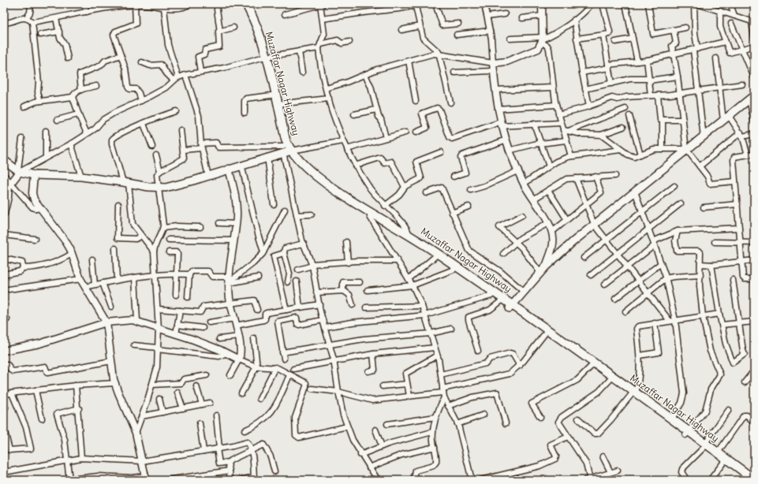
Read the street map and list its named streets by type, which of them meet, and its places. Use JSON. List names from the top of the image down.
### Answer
{
  "streets": {
    "main road": ["Muzaffar Nagar Highway"]
  }
}
